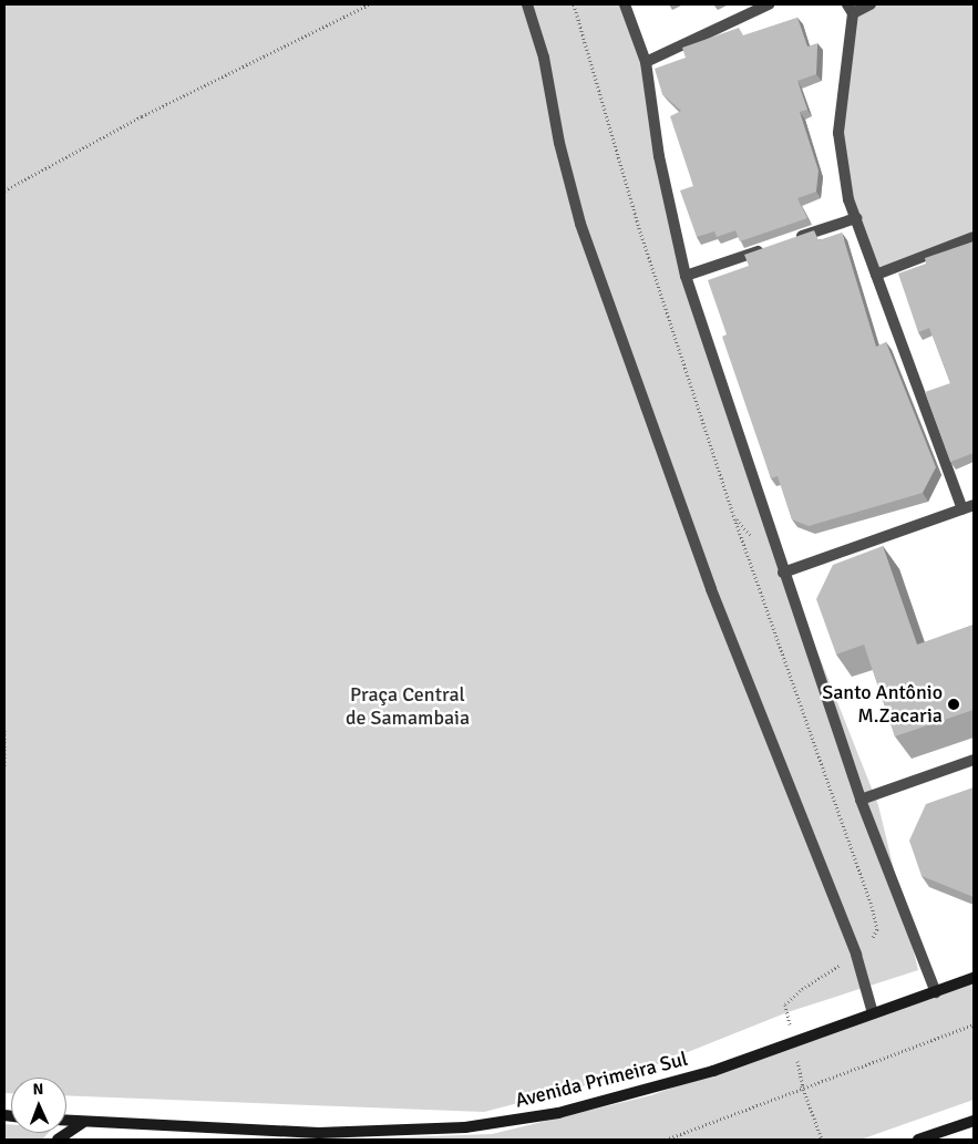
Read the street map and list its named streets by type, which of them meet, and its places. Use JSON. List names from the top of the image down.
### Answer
{
  "streets": {
    "main road": ["Avenida Primeira Sul"]
  },
  "parks": ["Praça Central de Samambaia"],
  "places": ["Santo Antônio M.Zacaria"],
  "north": "top"
}
